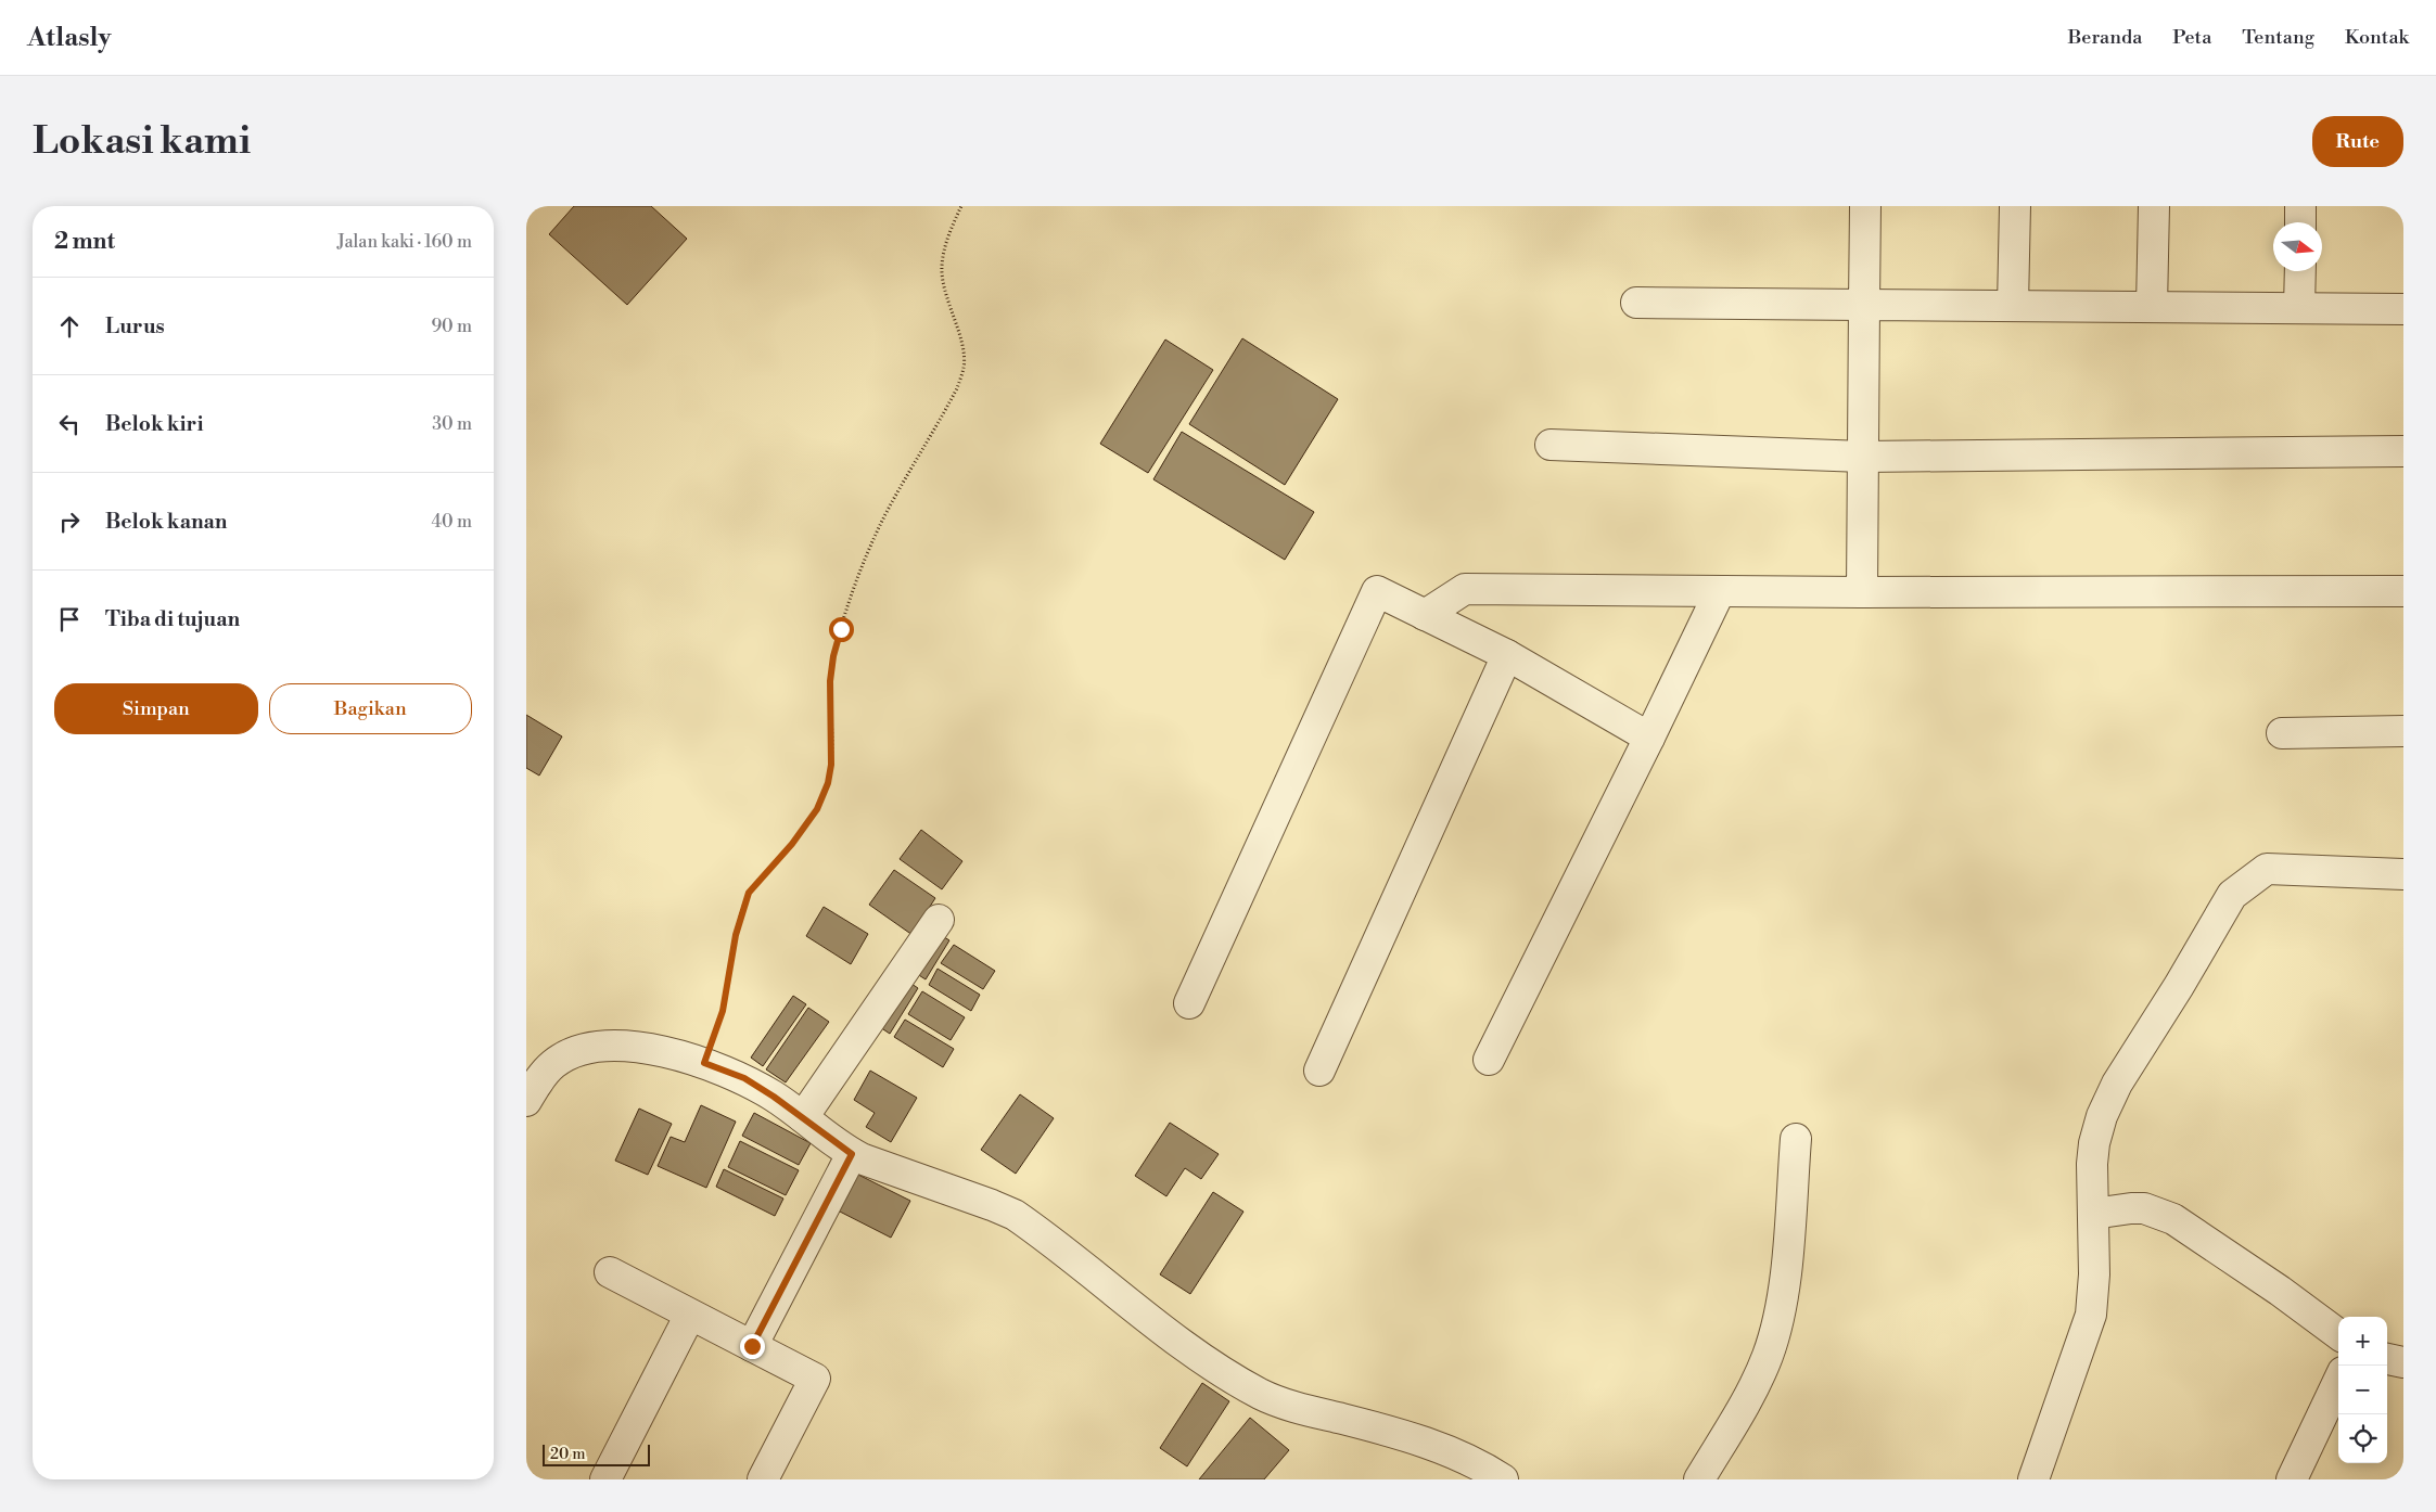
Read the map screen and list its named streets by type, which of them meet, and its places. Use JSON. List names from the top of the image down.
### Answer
{
  "scale_bar": "20 m",
  "north": "right",
  "page": {
    "header": "Atlasly",
    "nav": [
      "Beranda",
      "Peta",
      "Tentang",
      "Kontak"
    ],
    "buttons": [
      "Rute",
      ["Simpan", "Bagikan"]
    ],
    "title": "Lokasi kami",
    "heading": ["2 mnt", "Jalan kaki · 160 m"],
    "list": [
      ["Lurus", "90 m"],
      ["Belok kiri", "30 m"],
      ["Belok kanan", "40 m"],
      "Tiba di tujuan"
    ],
    "map_buttons": ["+", "−"],
    "scale": "20 m"
  }
}
